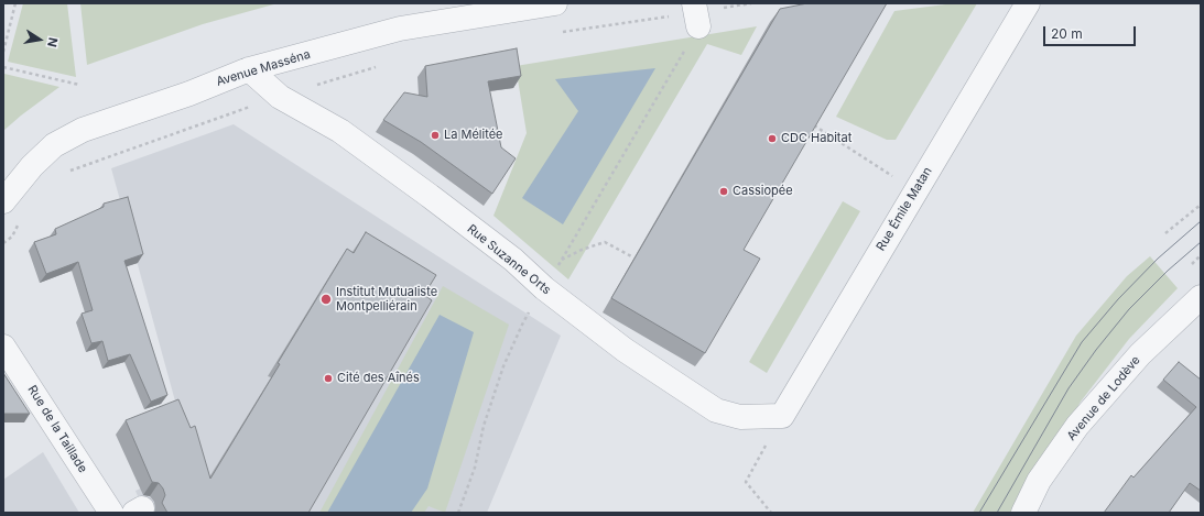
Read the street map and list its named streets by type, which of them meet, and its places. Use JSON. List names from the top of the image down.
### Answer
{
  "streets": {
    "street": [
      "Avenue Masséna",
      "Rue Émile Matan",
      "Rue Suzanne Orts",
      "Avenue de Lodève",
      "Rue de la Taillade"
    ]
  },
  "crossings": [
    ["Avenue Masséna", "Rue Suzanne Orts"],
    ["Rue Émile Matan", "Rue Suzanne Orts"]
  ],
  "places": [
    "La Mélitée",
    "CDC Habitat",
    "Cassiopée",
    "Institut Mutualiste Montpelliérain",
    "Cité des Aînés"
  ],
  "scale_bar": "20 m",
  "north": "right"
}
